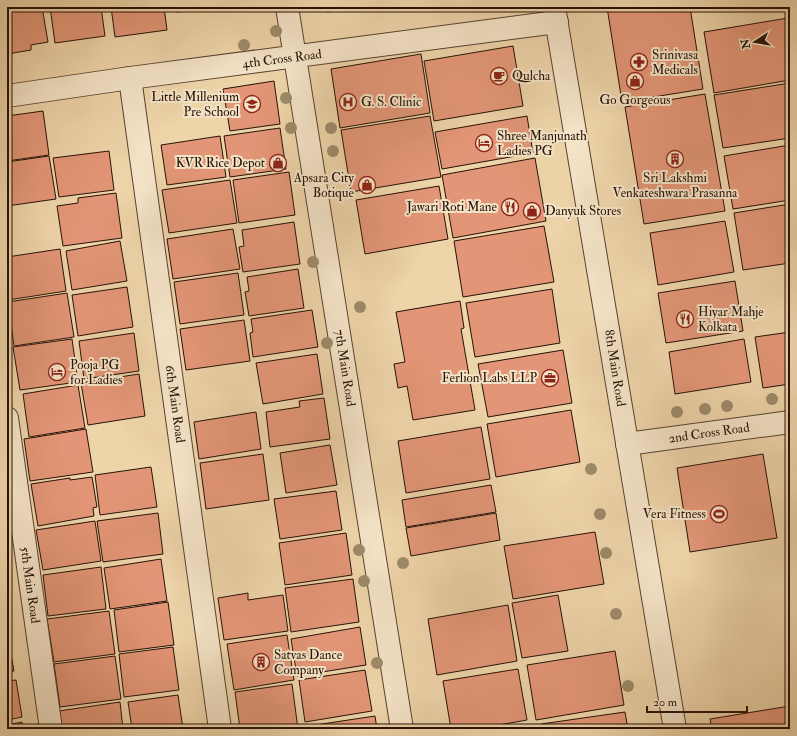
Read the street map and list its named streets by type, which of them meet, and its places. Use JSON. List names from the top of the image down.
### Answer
{
  "streets": {
    "street": [
      "4th Cross Road",
      "7th Main Road",
      "8th Main Road",
      "6th Main Road",
      "2nd Cross Road",
      "5th Main Road"
    ]
  },
  "crossings": [
    ["4th Cross Road", "7th Main Road"],
    ["4th Cross Road", "8th Main Road"],
    ["4th Cross Road", "6th Main Road"],
    ["8th Main Road", "2nd Cross Road"]
  ],
  "places": {
    "pharmacy": ["Srinivasa Medicals"],
    "cafe": ["Qulcha"],
    "shop": [
      "Go Gorgeous",
      "KVR Rice Depot",
      "Apsara City Botique",
      "Danyuk Stores"
    ],
    "hospital": ["G. S. Clinic"],
    "school or university": ["Little Millenium Pre School"],
    "hotel": ["Shree Manjunath Ladies PG", "Pooja PG for Ladies"],
    "building": ["Sri Lakshmi Venkateshwara Prasanna", "Satvas Dance Company"],
    "restaurant": ["Jawari Roti Mane", "Hiyar Mahje Kolkata"],
    "office": ["Ferlion Labs LLP"],
    "sports": ["Vera Fitness"]
  },
  "scale_bar": "20 m",
  "north": "left"
}
